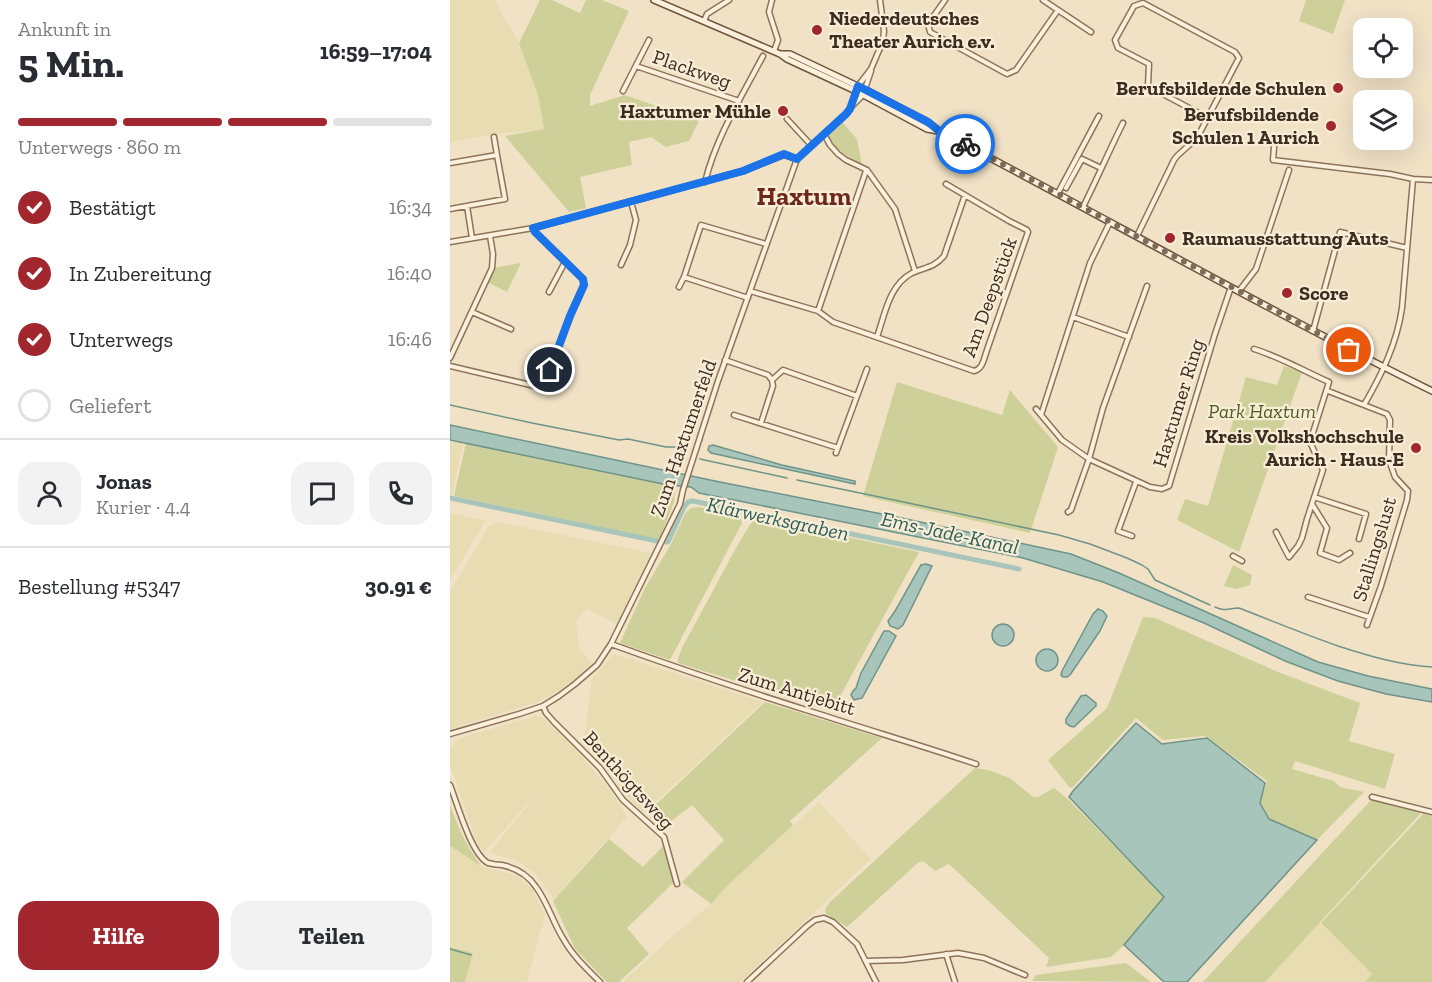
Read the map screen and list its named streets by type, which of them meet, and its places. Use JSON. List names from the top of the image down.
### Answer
{
  "streets": {
    "street": [
      "Plackweg",
      "Am Deepstück",
      "Haxtumer Ring",
      "Zum Haxtumerfeld",
      "Stallingslust",
      "Zum Antjebitt",
      "Benthögtsweg"
    ]
  },
  "crossings": [
    ["Am Deepstück", "Zum Haxtumerfeld"],
    ["Zum Haxtumerfeld", "Zum Antjebitt"],
    ["Zum Haxtumerfeld", "Benthögtsweg"]
  ],
  "districts": ["Haxtum"],
  "water": ["Klärwerksgraben", "Ems-Jade-Kanal"],
  "parks": ["Park Haxtum"],
  "places": [
    "Niederdeutsches Theater Aurich e.v.",
    "Berufsbildende Schulen",
    "Haxtumer Mühle",
    "Berufsbildende Schulen 1 Aurich",
    "Raumausstattung Auts",
    "Score",
    "Kreis Volkshochschule Aurich - Haus-E"
  ],
  "page": {
    "heading": ["5 Min.", "Ankunft in", "16:59–17:04"],
    "panel": [
      "Jonas",
      "Kurier · 4.4",
      "Bestellung #5347",
      "30.91 €"
    ],
    "bar": "Unterwegs · 860 m",
    "list": [
      ["Bestätigt", "16:34"],
      ["In Zubereitung", "16:40"],
      ["Unterwegs", "16:46"],
      "Geliefert"
    ],
    "buttons": ["Hilfe", "Teilen"]
  }
}
